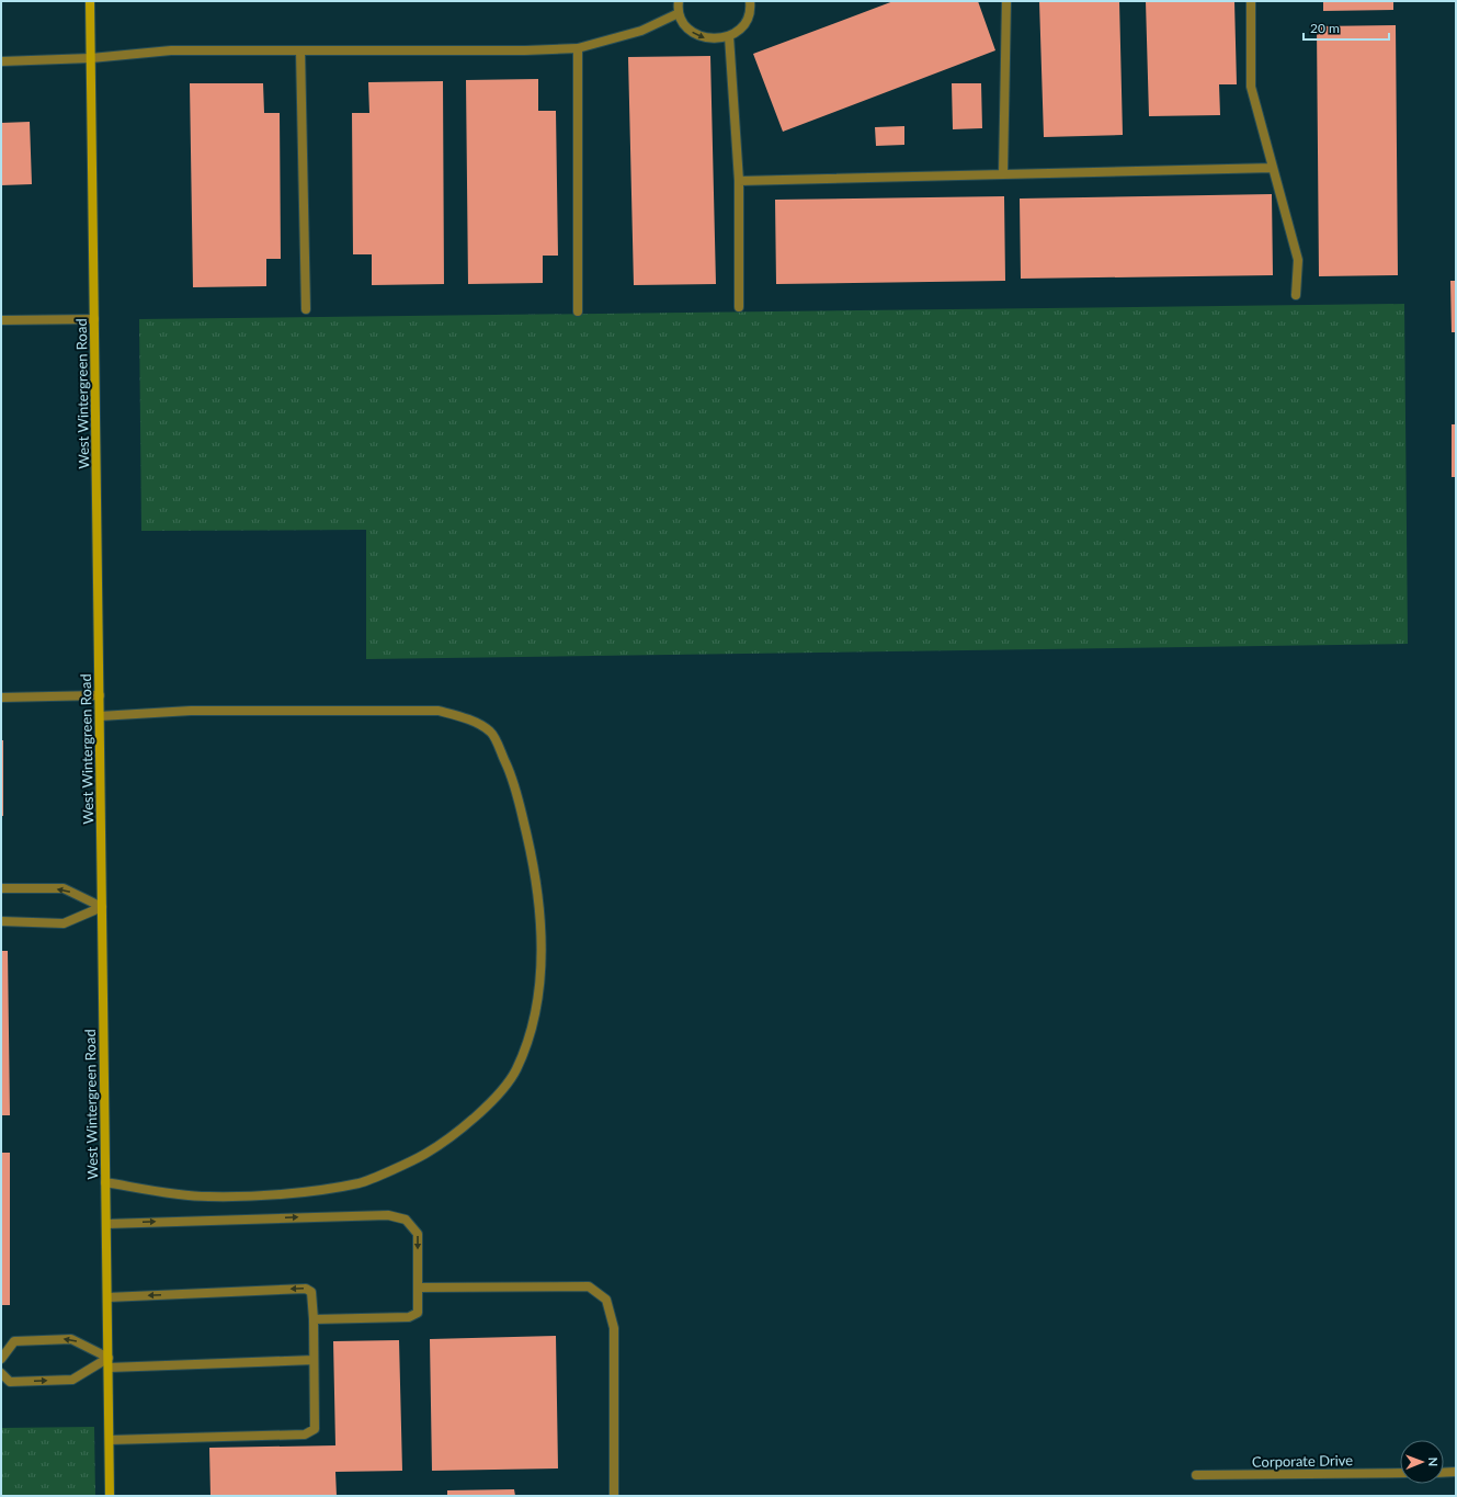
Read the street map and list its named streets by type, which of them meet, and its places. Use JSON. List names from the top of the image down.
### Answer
{
  "streets": {
    "main road": ["West Wintergreen Road"],
    "street": ["Corporate Drive"]
  },
  "scale_bar": "20 m",
  "north": "right"
}
